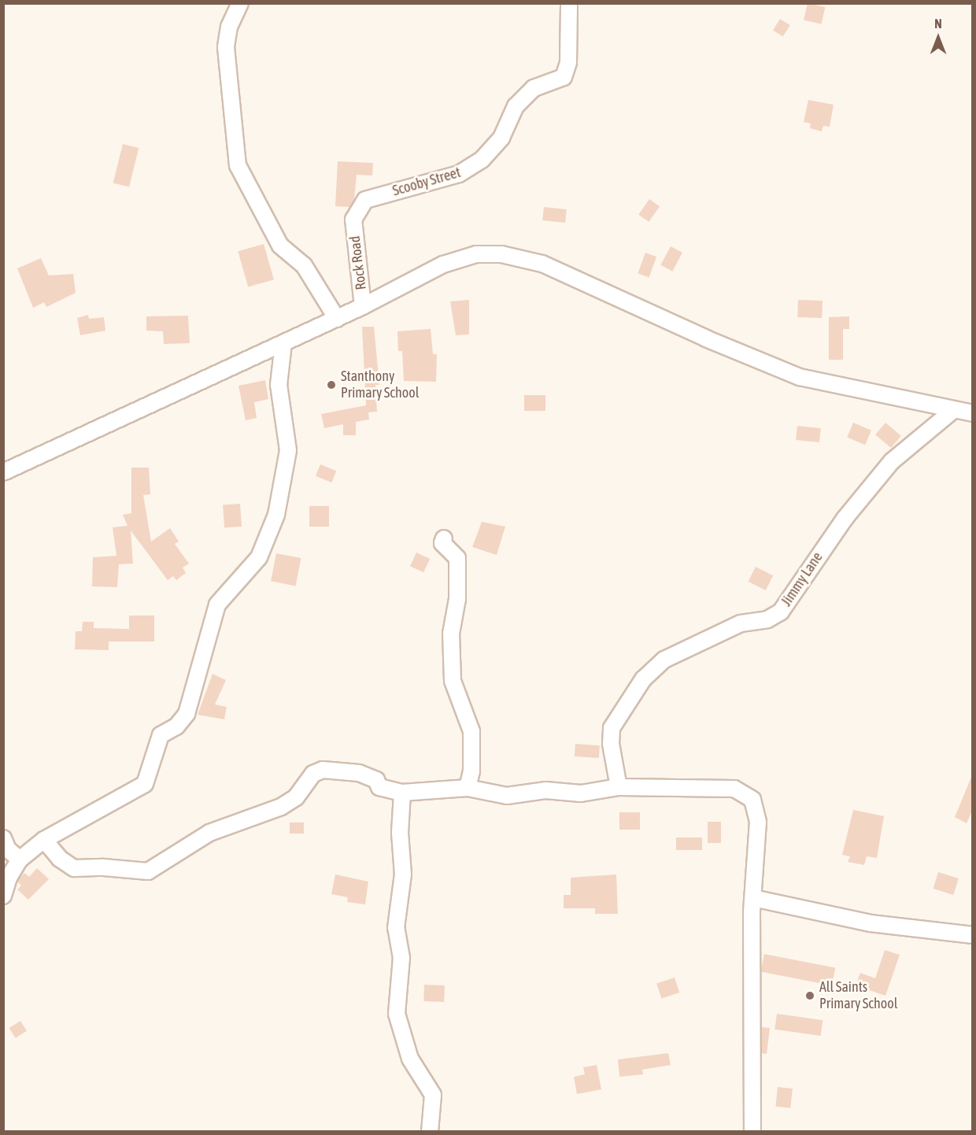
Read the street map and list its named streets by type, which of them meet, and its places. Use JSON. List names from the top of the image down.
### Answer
{
  "streets": {
    "street": ["Scooby Street", "Rock Road", "Jimmy Lane"]
  },
  "crossings": [
    ["Scooby Street", "Rock Road"]
  ],
  "places": ["Stanthony Primary School", "All Saints Primary School"],
  "north": "top"
}
